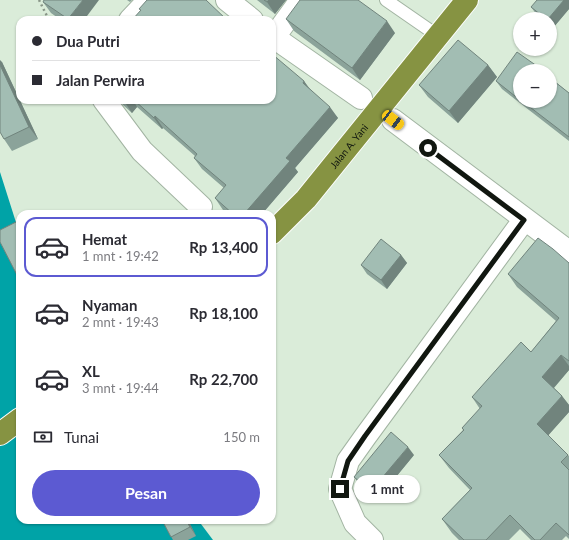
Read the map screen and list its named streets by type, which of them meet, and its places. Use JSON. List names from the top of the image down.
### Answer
{
  "streets": {
    "highway": ["Jalan A. Yani"]
  },
  "page": {
    "map_buttons": ["+", "−"],
    "banner": ["Dua Putri", "Jalan Perwira"],
    "list": [
      {
        "name": "Hemat",
        "note": "1 mnt · 19:42",
        "value": "Rp 13,400"
      },
      {
        "name": "Nyaman",
        "note": "2 mnt · 19:43",
        "value": "Rp 18,100"
      },
      {
        "name": "XL",
        "note": "3 mnt · 19:44",
        "value": "Rp 22,700"
      }
    ],
    "pay": ["Tunai", "150 m"],
    "buttons": "Pesan",
    "bubble": "1 mnt"
  }
}
